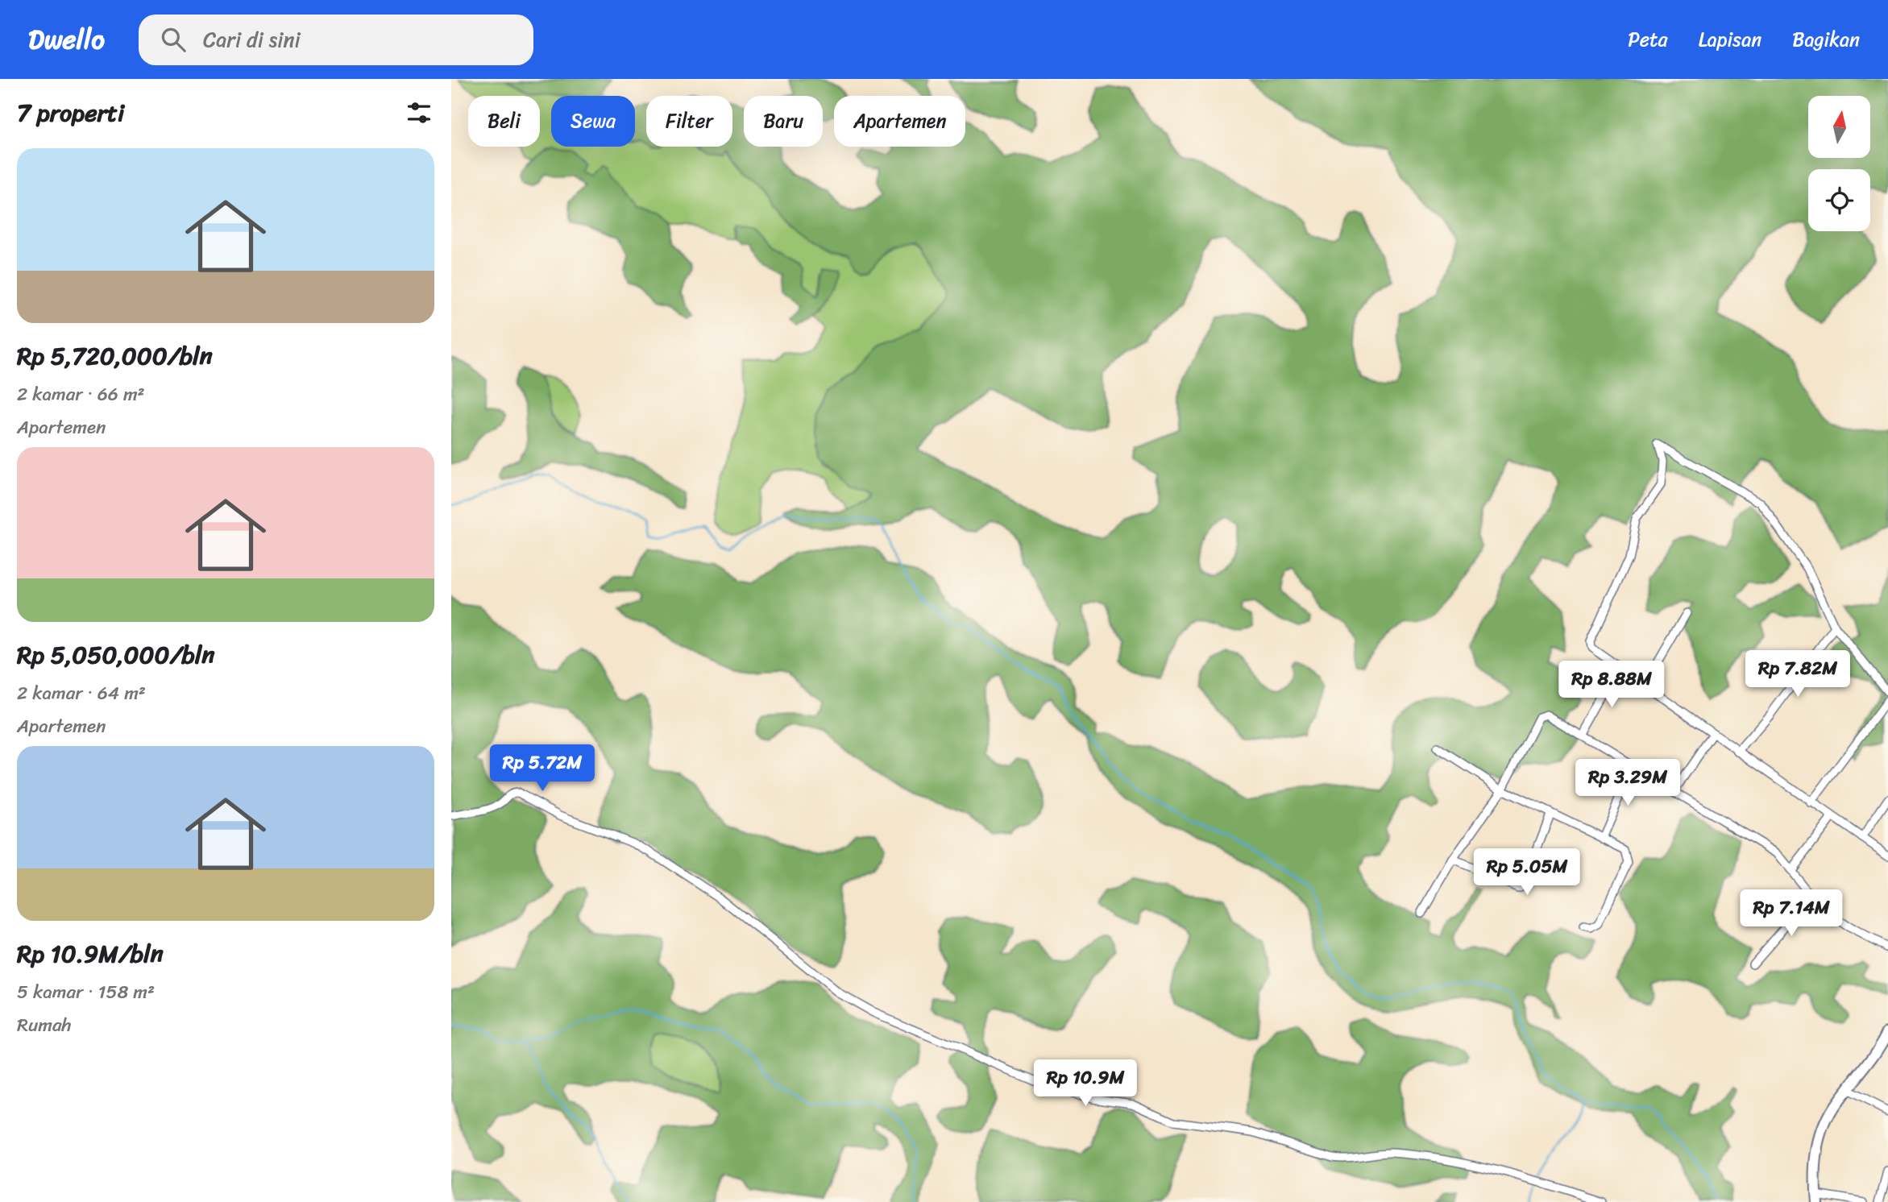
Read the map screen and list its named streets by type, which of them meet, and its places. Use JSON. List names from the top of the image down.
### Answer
{
  "north": "top",
  "page": {
    "header": "Dwello",
    "search": "Cari di sini",
    "nav": ["Peta", "Lapisan", "Bagikan"],
    "heading": "7 properti",
    "chip": [
      "Beli",
      "Sewa",
      "Filter",
      "Baru",
      "Apartemen"
    ],
    "list": [
      {
        "name": "Rp 5,720,000/bln",
        "note": "2 kamar · 66 m² · Apartemen"
      },
      {
        "name": "Rp 5,050,000/bln",
        "note": "2 kamar · 64 m² · Apartemen"
      },
      {
        "name": "Rp 10.9M/bln",
        "note": "5 kamar · 158 m² · Rumah"
      }
    ],
    "price": [
      "Rp 7.82M",
      "Rp 8.88M",
      "Rp 5.72M",
      "Rp 3.29M",
      "Rp 5.05M",
      "Rp 7.14M",
      "Rp 10.9M"
    ]
  }
}
